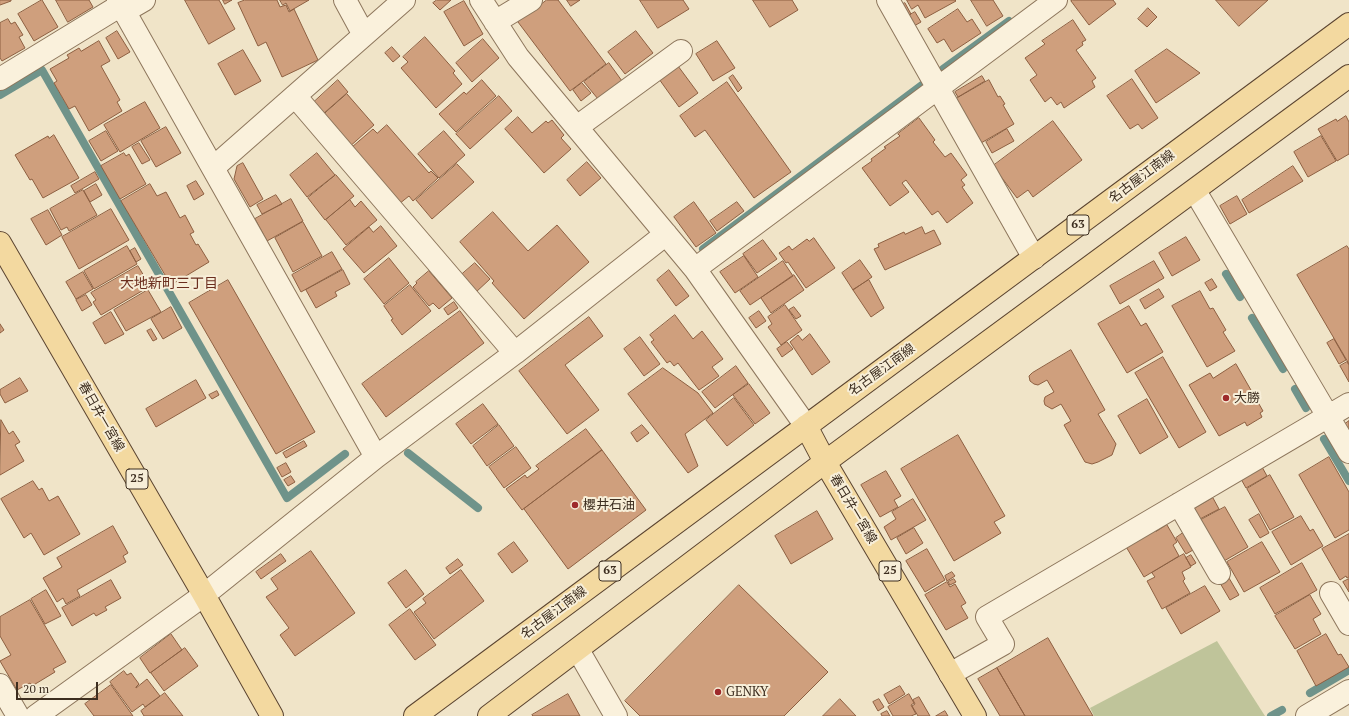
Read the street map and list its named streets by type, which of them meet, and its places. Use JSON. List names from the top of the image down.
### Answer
{
  "streets": {
    "main road": [
      "名古屋江南線",
      "63",
      "春日井一宮線",
      "25"
    ]
  },
  "crossings": [
    ["名古屋江南線", "春日井一宮線"]
  ],
  "districts": ["大地新町三丁目"],
  "places": ["大勝", "櫻井石油", "GENKY"],
  "scale_bar": "20 m"
}
